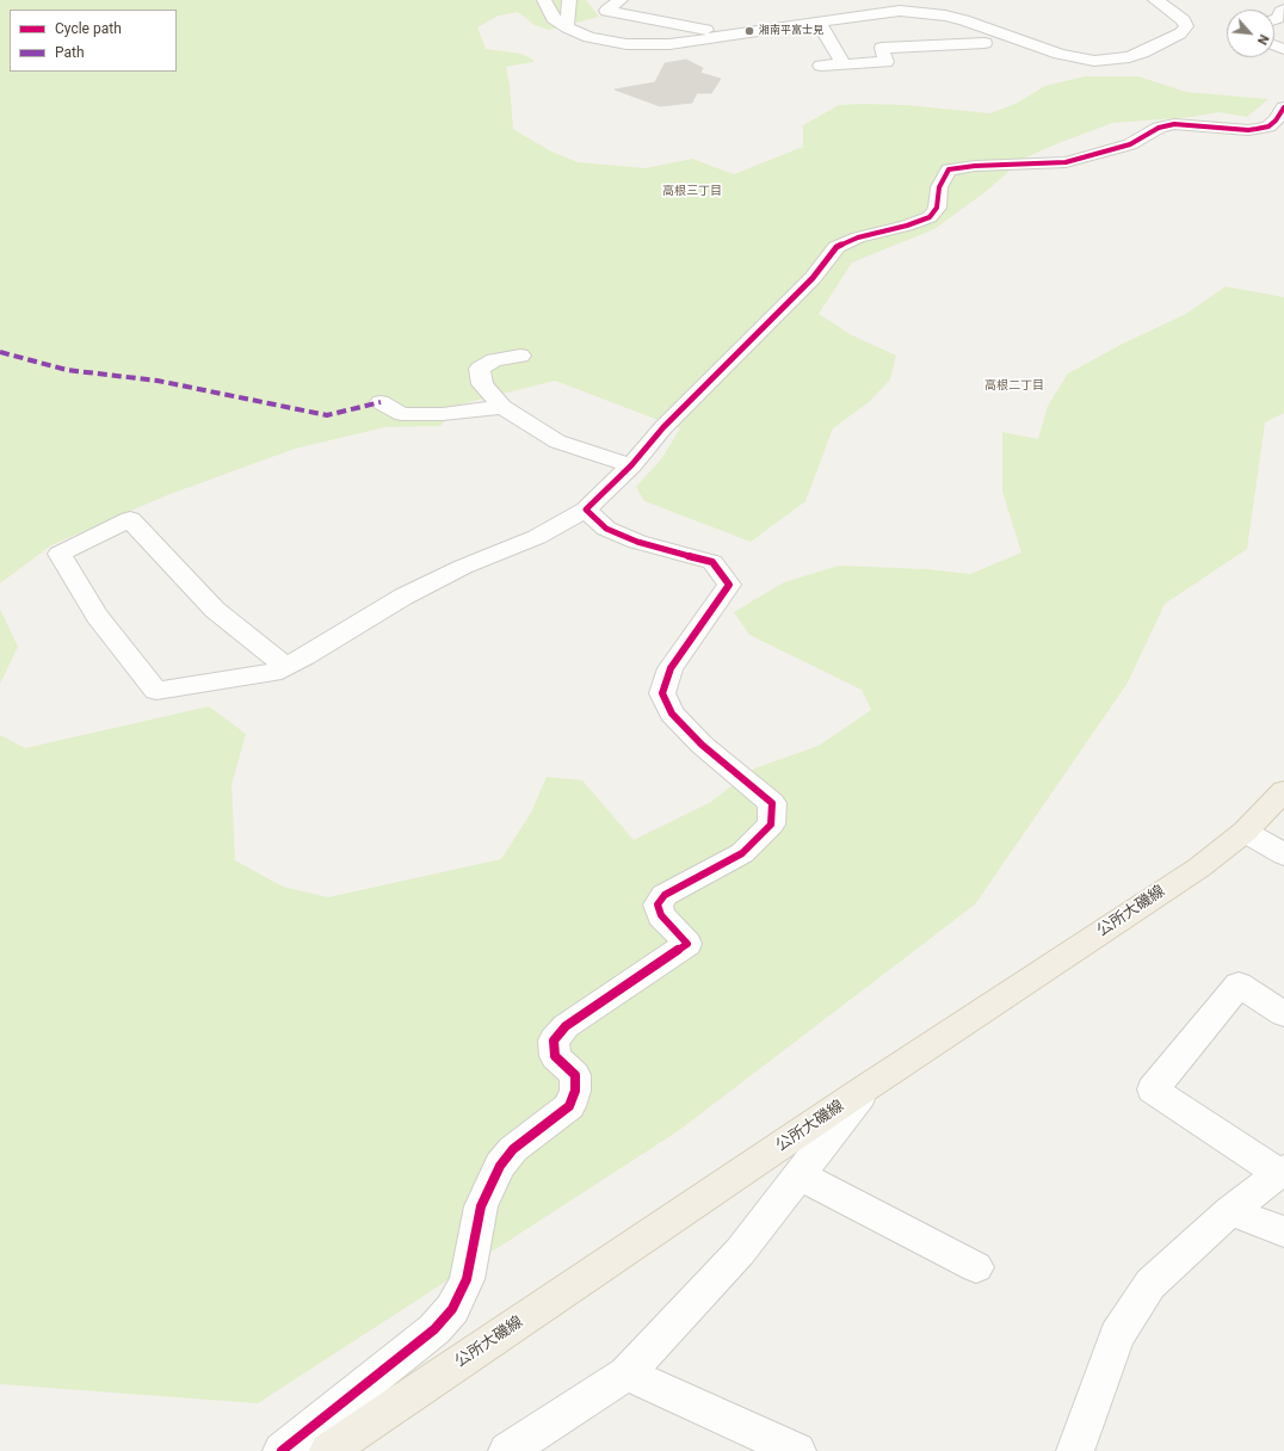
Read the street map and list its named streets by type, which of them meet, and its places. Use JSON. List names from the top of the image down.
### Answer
{
  "streets": {
    "main road": ["公所大磯線"]
  },
  "districts": ["高根三丁目", "高根二丁目"],
  "places": ["湘南平富士見"],
  "legend": ["Cycle path", "Path"],
  "north": "bottom right"
}
